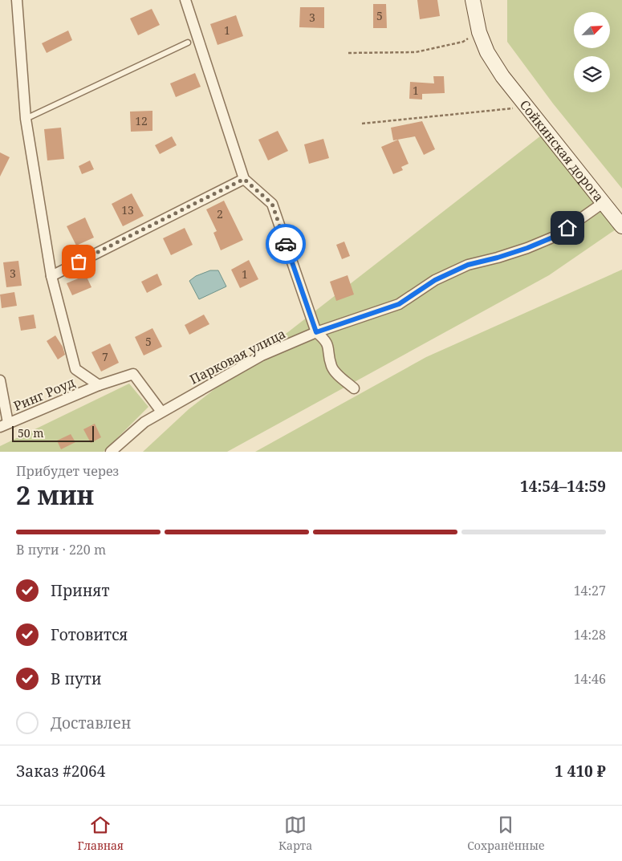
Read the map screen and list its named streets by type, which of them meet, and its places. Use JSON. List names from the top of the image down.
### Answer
{
  "streets": {
    "main road": ["Сойкинская дорога"],
    "street": ["Парковая улица", "Ринг Роуд"]
  },
  "crossings": [
    ["Сойкинская дорога", "Парковая улица"],
    ["Парковая улица", "Ринг Роуд"]
  ],
  "house_numbers": [
    "5",
    "3",
    "1",
    "1",
    "12",
    "13",
    "2",
    "3",
    "1",
    "5",
    "7"
  ],
  "scale_bar": "50 m",
  "north": "top right",
  "page": {
    "scale": "50 m",
    "heading": ["2 мин", "Прибудет через", "14:54–14:59"],
    "panel": ["Заказ #2064", "1 410 ₽"],
    "bar": "В пути · 220 m",
    "list": [
      ["Принят", "14:27"],
      ["Готовится", "14:28"],
      ["В пути", "14:46"],
      "Доставлен"
    ],
    "tabs": ["Главная", "Карта", "Сохранённые"]
  }
}
